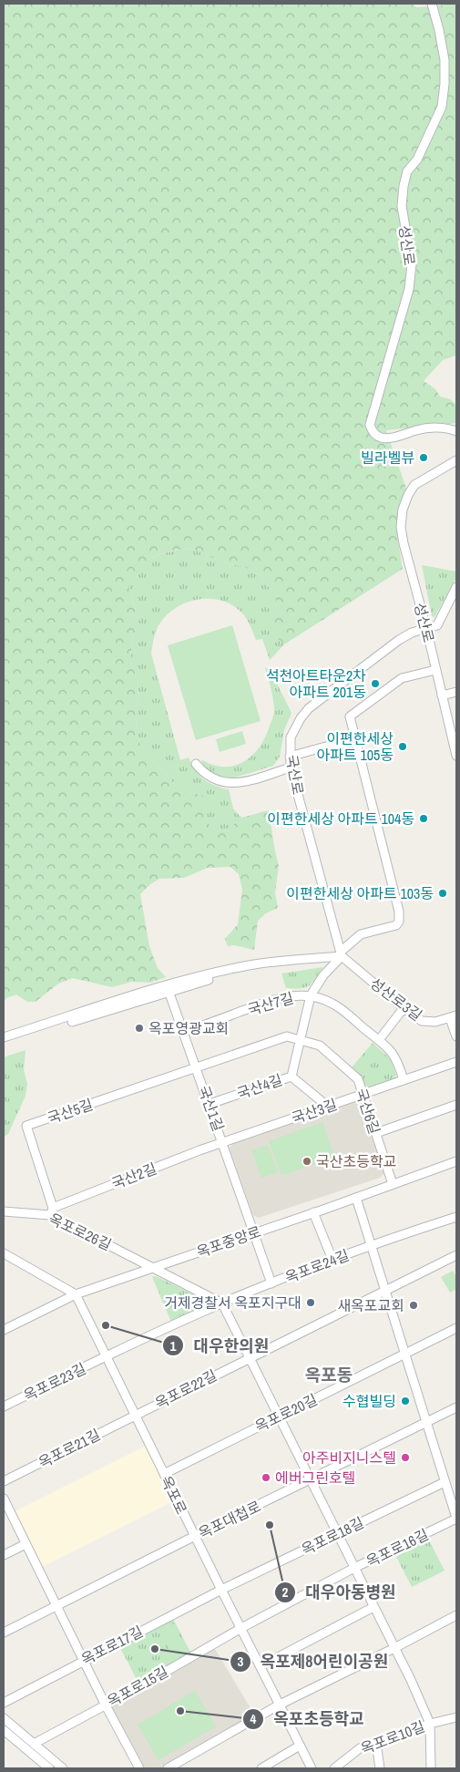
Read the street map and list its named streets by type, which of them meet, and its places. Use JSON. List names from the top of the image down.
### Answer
{
  "streets": {
    "street": [
      "성산로",
      "국산로",
      "성산로3길",
      "국산7길",
      "국산4길",
      "국산1길",
      "국산5길",
      "국산3길",
      "국산6길",
      "국산2길",
      "옥포로26길",
      "옥포중앙로",
      "옥포로24길",
      "옥포로23길",
      "옥포로22길",
      "옥포로20길",
      "옥포로21길",
      "옥포로",
      "옥포대첩로",
      "옥포로18길",
      "옥포로16길",
      "옥포로17길",
      "옥포로15길",
      "옥포로10길"
    ]
  },
  "crossings": [
    ["성산로", "국산로"],
    ["국산로", "성산로3길"],
    ["국산7길", "국산1길"],
    ["국산7길", "국산3길"],
    ["국산4길", "국산1길"],
    ["국산4길", "국산3길"],
    ["국산1길", "국산5길"],
    ["국산1길", "국산3길"],
    ["국산1길", "국산6길"],
    ["국산1길", "국산2길"],
    ["국산1길", "옥포중앙로"],
    ["국산1길", "옥포로24길"],
    ["국산5길", "국산6길"],
    ["국산5길", "국산2길"],
    ["국산5길", "옥포로26길"],
    ["국산3길", "국산6길"],
    ["국산3길", "국산2길"],
    ["국산6길", "옥포중앙로"],
    ["국산2길", "옥포로26길"],
    ["옥포로26길", "옥포중앙로"],
    ["옥포로26길", "옥포로24길"],
    ["옥포중앙로", "옥포로"],
    ["옥포로24길", "옥포로23길"],
    ["옥포로24길", "옥포로"],
    ["옥포로23길", "옥포로"],
    ["옥포로22길", "옥포로21길"],
    ["옥포로22길", "옥포로"],
    ["옥포로20길", "옥포로"],
    ["옥포로21길", "옥포로"],
    ["옥포로", "옥포대첩로"],
    ["옥포로", "옥포로18길"],
    ["옥포로", "옥포로16길"],
    ["옥포로", "옥포로17길"],
    ["옥포로", "옥포로15길"],
    ["옥포로18길", "옥포로17길"],
    ["옥포로16길", "옥포로15길"]
  ],
  "districts": ["옥포동"],
  "places": [
    "빌라벨뷰",
    "석천아트타운2차 아파트 201동",
    "이편한세상 아파트 105동",
    "이편한세상 아파트 104동",
    "이편한세상 아파트 103동",
    "옥포영광교회",
    "국산초등학교",
    "거제경찰서 옥포지구대",
    "새옥포교회",
    "대우한의원",
    "수협빌딩",
    "아주비지니스텔",
    "에버그린호텔",
    "대우아동병원",
    "옥포제8어린이공원",
    "옥포초등학교"
  ]
}
